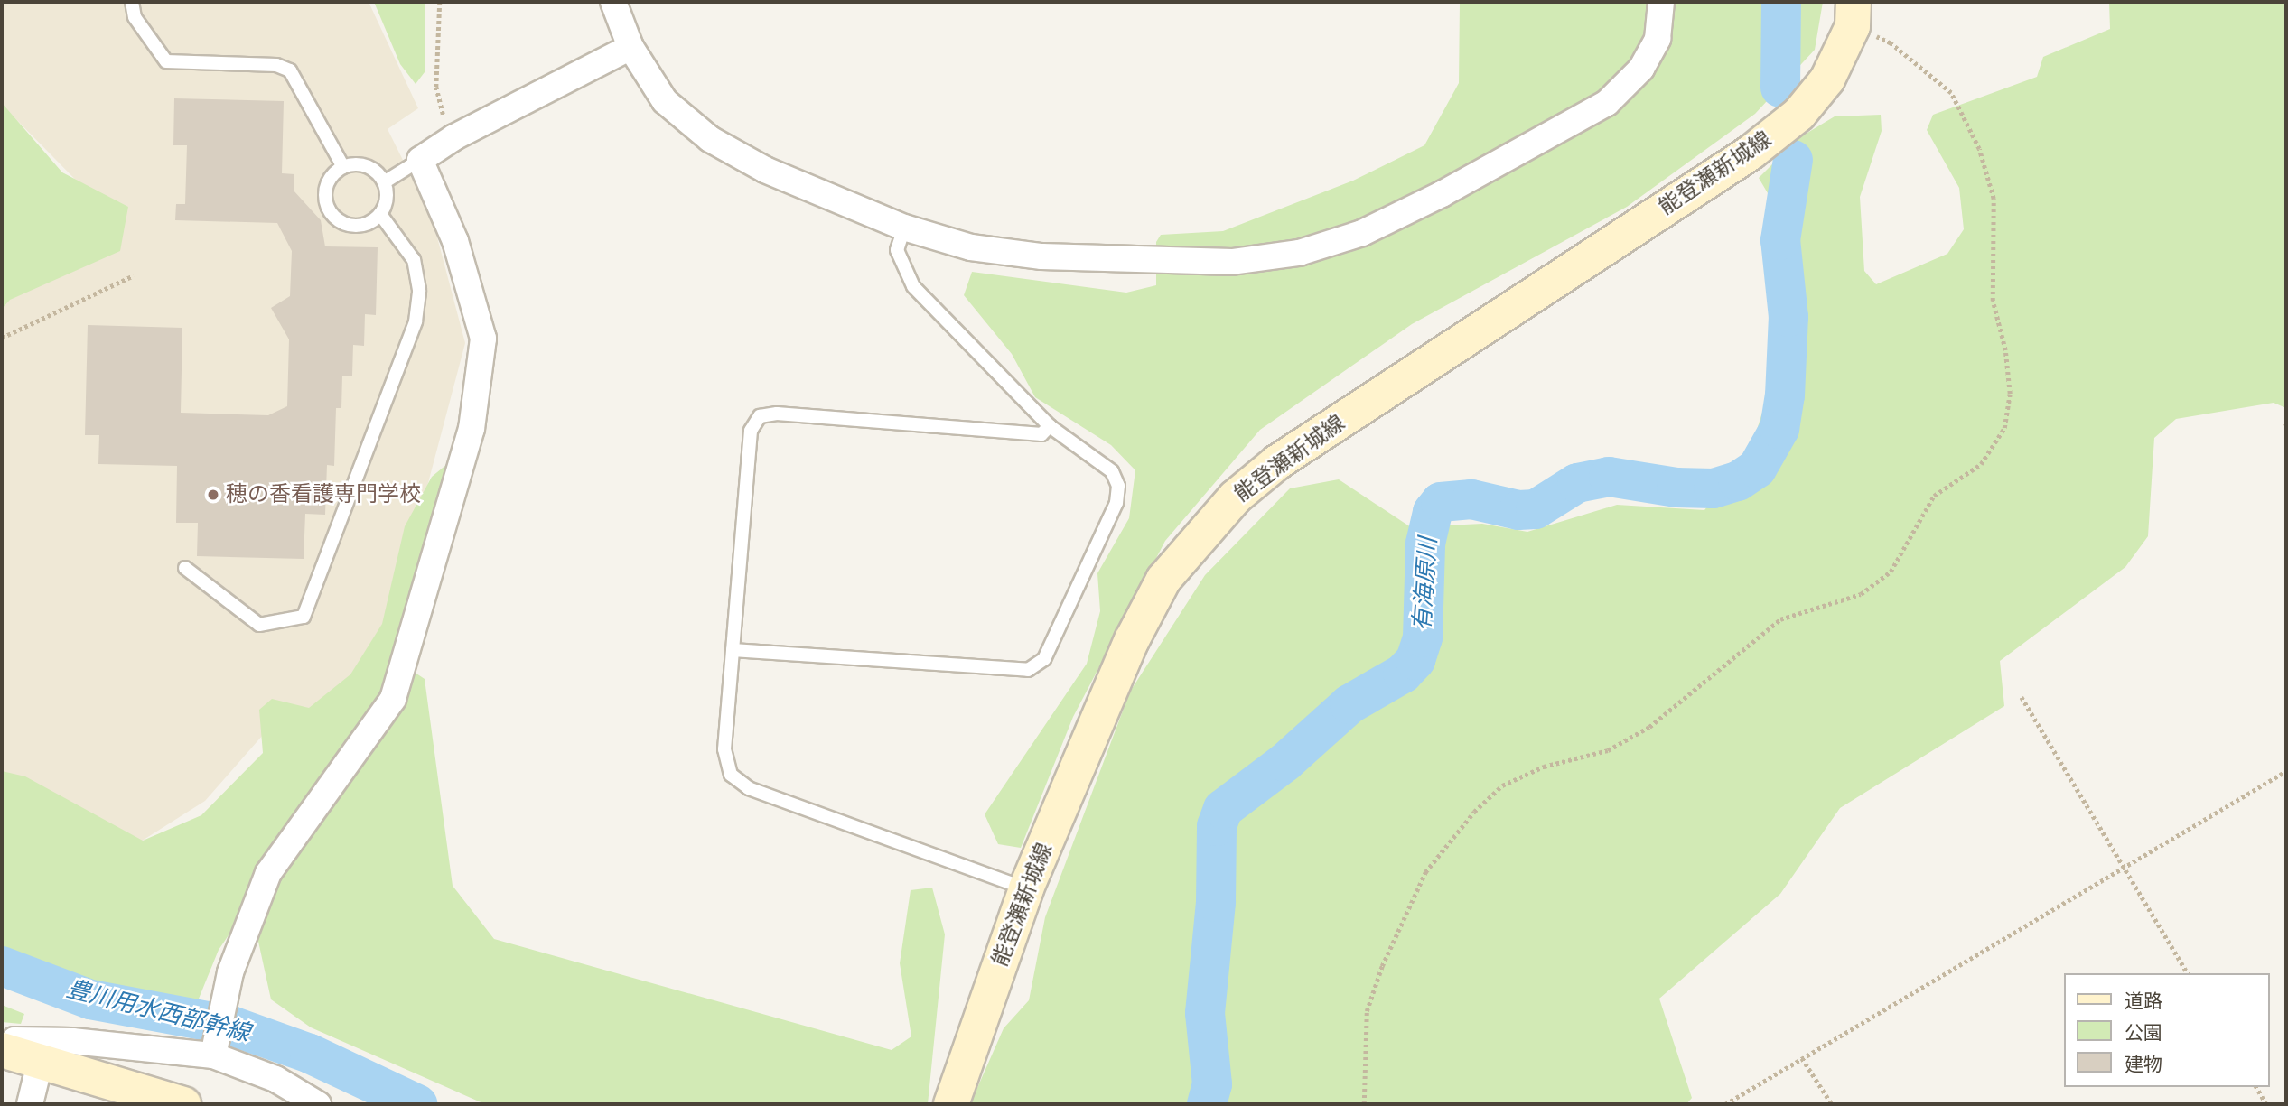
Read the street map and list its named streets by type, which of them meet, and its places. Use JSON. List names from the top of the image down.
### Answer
{
  "streets": {
    "main road": ["能登瀬新城線"]
  },
  "water": ["有海原川", "豊川用水西部幹線"],
  "places": ["穂の香看護専門学校"],
  "legend": ["道路", "公園", "建物"]
}
